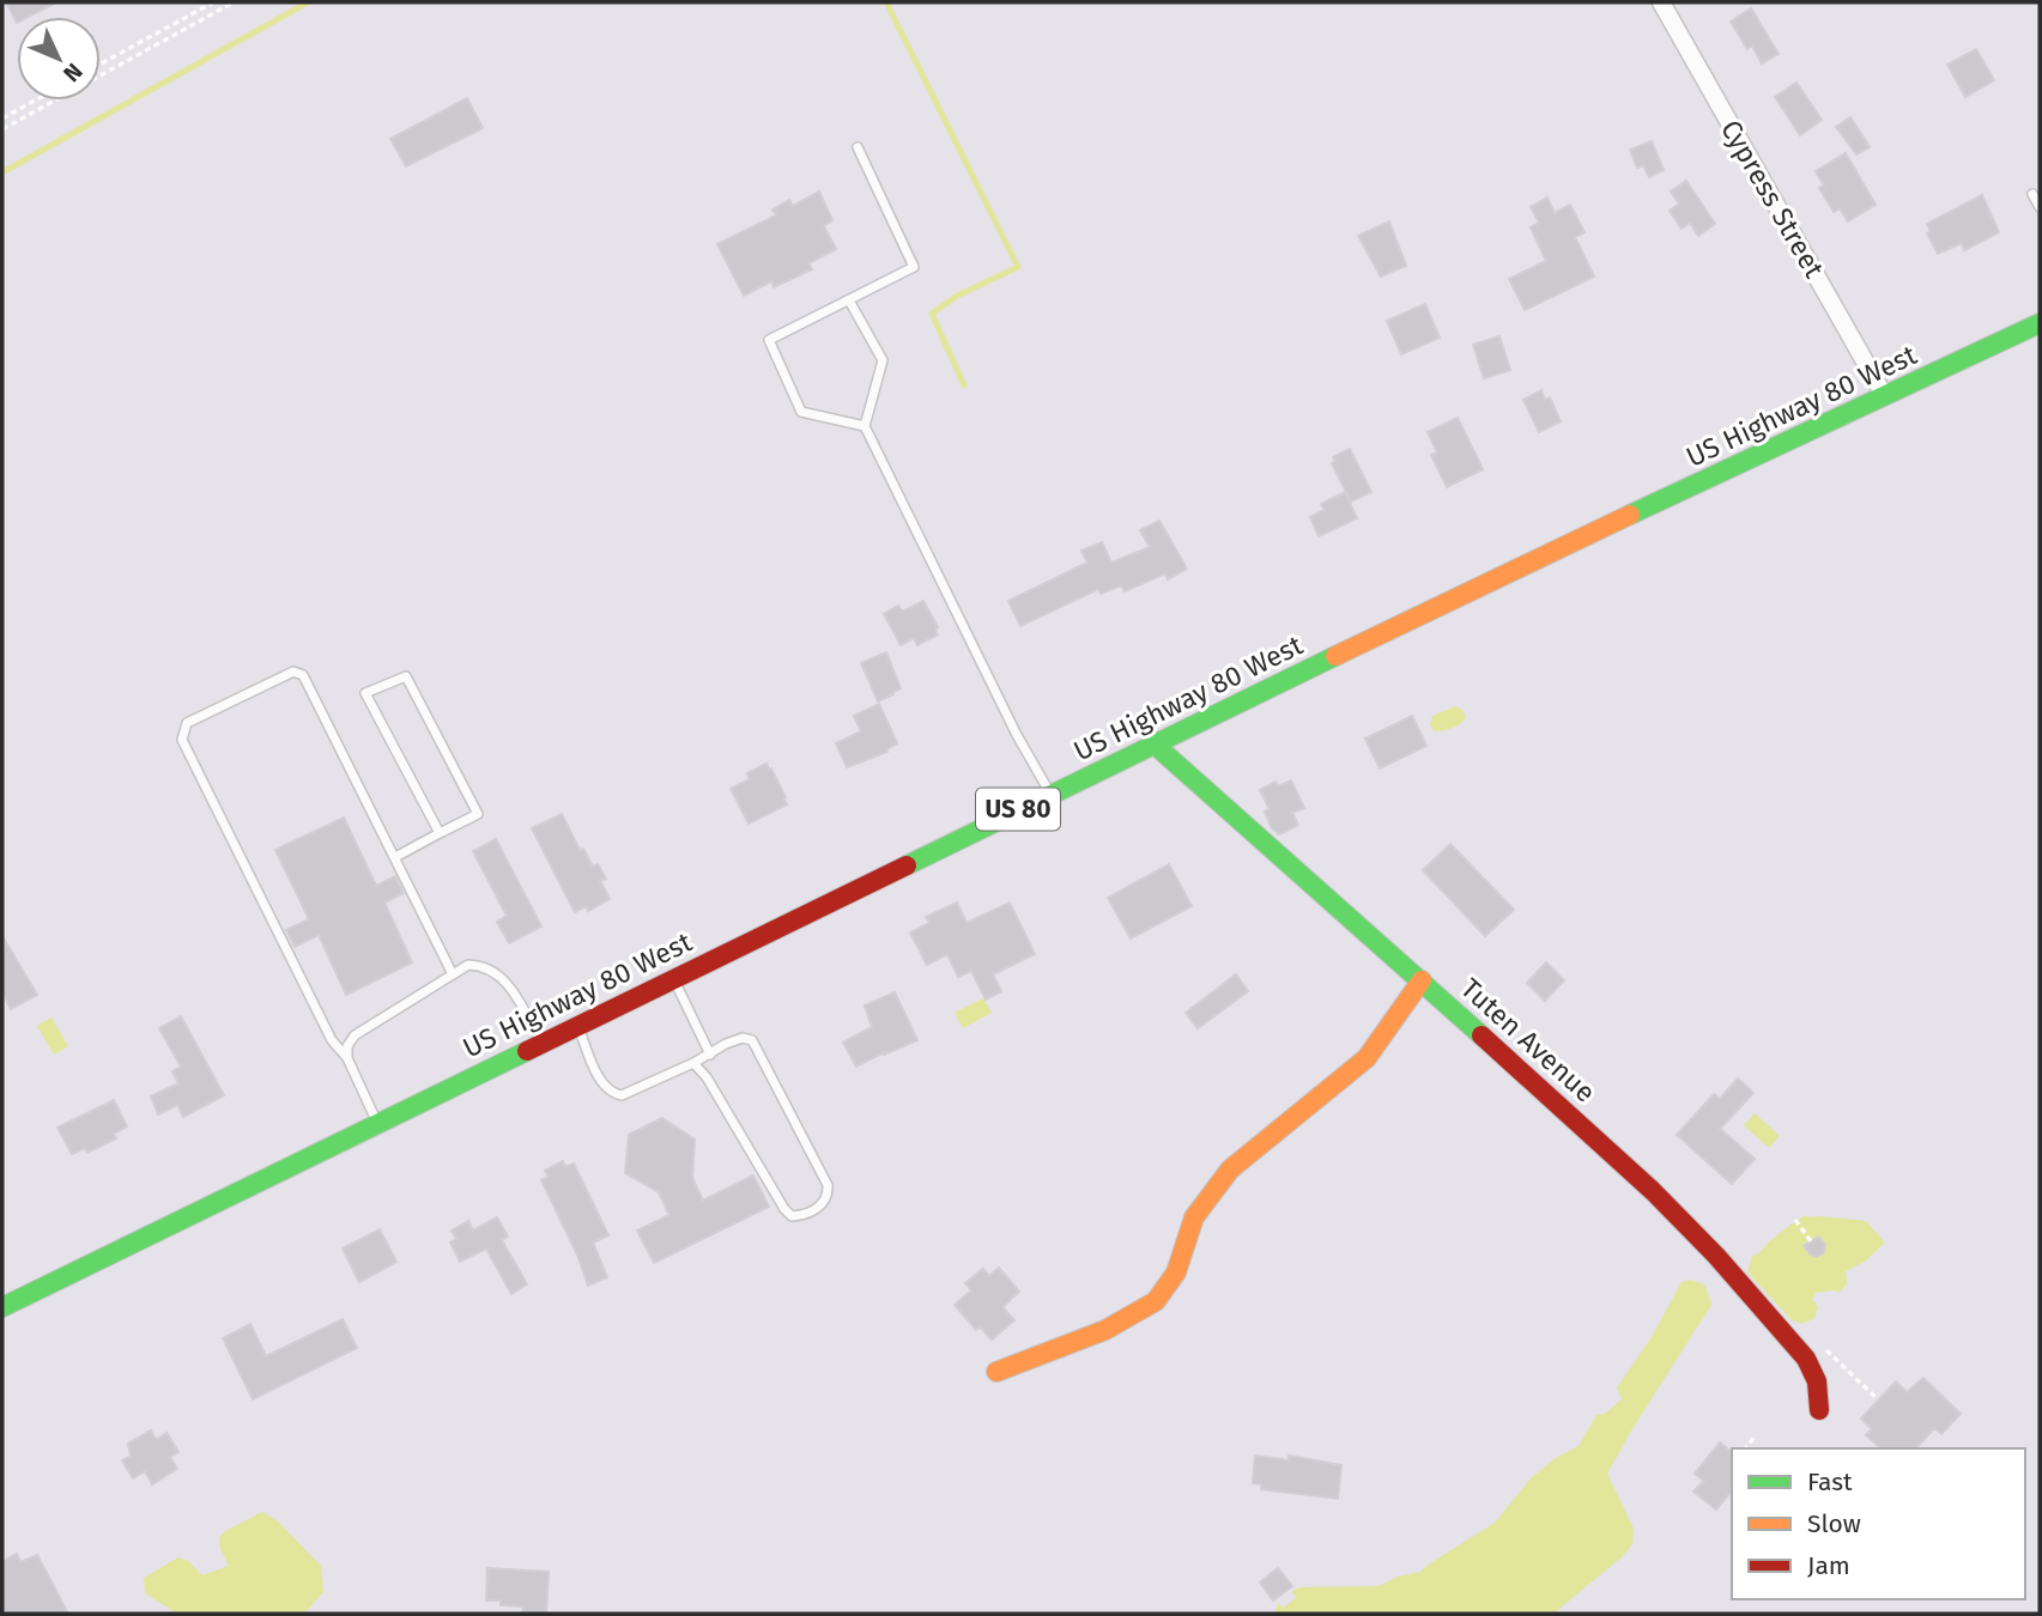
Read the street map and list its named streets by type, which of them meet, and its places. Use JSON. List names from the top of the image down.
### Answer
{
  "streets": {
    "main road": ["US Highway 80 West", "US 80", "Tuten Avenue"],
    "street": ["Cypress Street"]
  },
  "crossings": [
    ["Cypress Street", "US Highway 80 West"],
    ["US Highway 80 West", "Tuten Avenue"]
  ],
  "legend": ["Fast", "Slow", "Jam"],
  "north": "bottom right"
}
